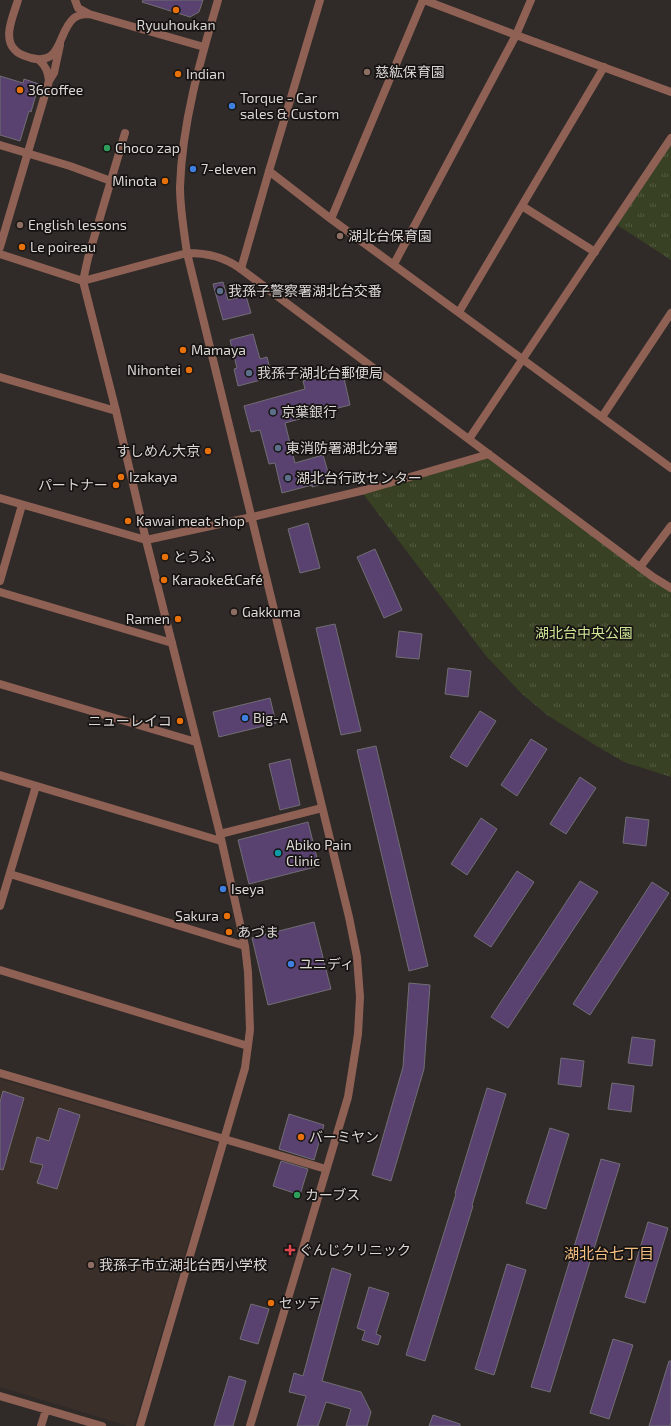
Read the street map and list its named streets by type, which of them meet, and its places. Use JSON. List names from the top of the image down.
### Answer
{
  "districts": ["湖北台七丁目"],
  "parks": ["湖北台中央公園"],
  "places": {
    "other": [
      "Ryuuhoukan",
      "慈紘保育園",
      "Indian",
      "36coffee",
      "Torque - Car sales & Custom",
      "Choco zap",
      "7-eleven",
      "Minota",
      "English lessons",
      "湖北台保育園",
      "Le poireau",
      "我孫子警察署湖北台交番",
      "Mamaya",
      "Nihontei",
      "我孫子湖北台郵便局",
      "京葉銀行",
      "東消防署湖北分署",
      "すしめん大京",
      "Izakaya",
      "湖北台行政センター",
      "パートナー",
      "Kawai meat shop",
      "とうふ",
      "Karaoke&Café",
      "Gakkuma",
      "Ramen",
      "Big-A",
      "ニューレイコ",
      "Abiko Pain Clinic",
      "Iseya",
      "Sakura",
      "あづま",
      "ユニディ",
      "バーミヤン",
      "カーブス",
      "我孫子市立湖北台西小学校",
      "セッテ"
    ],
    "health": ["ぐんじクリニック"]
  }
}
